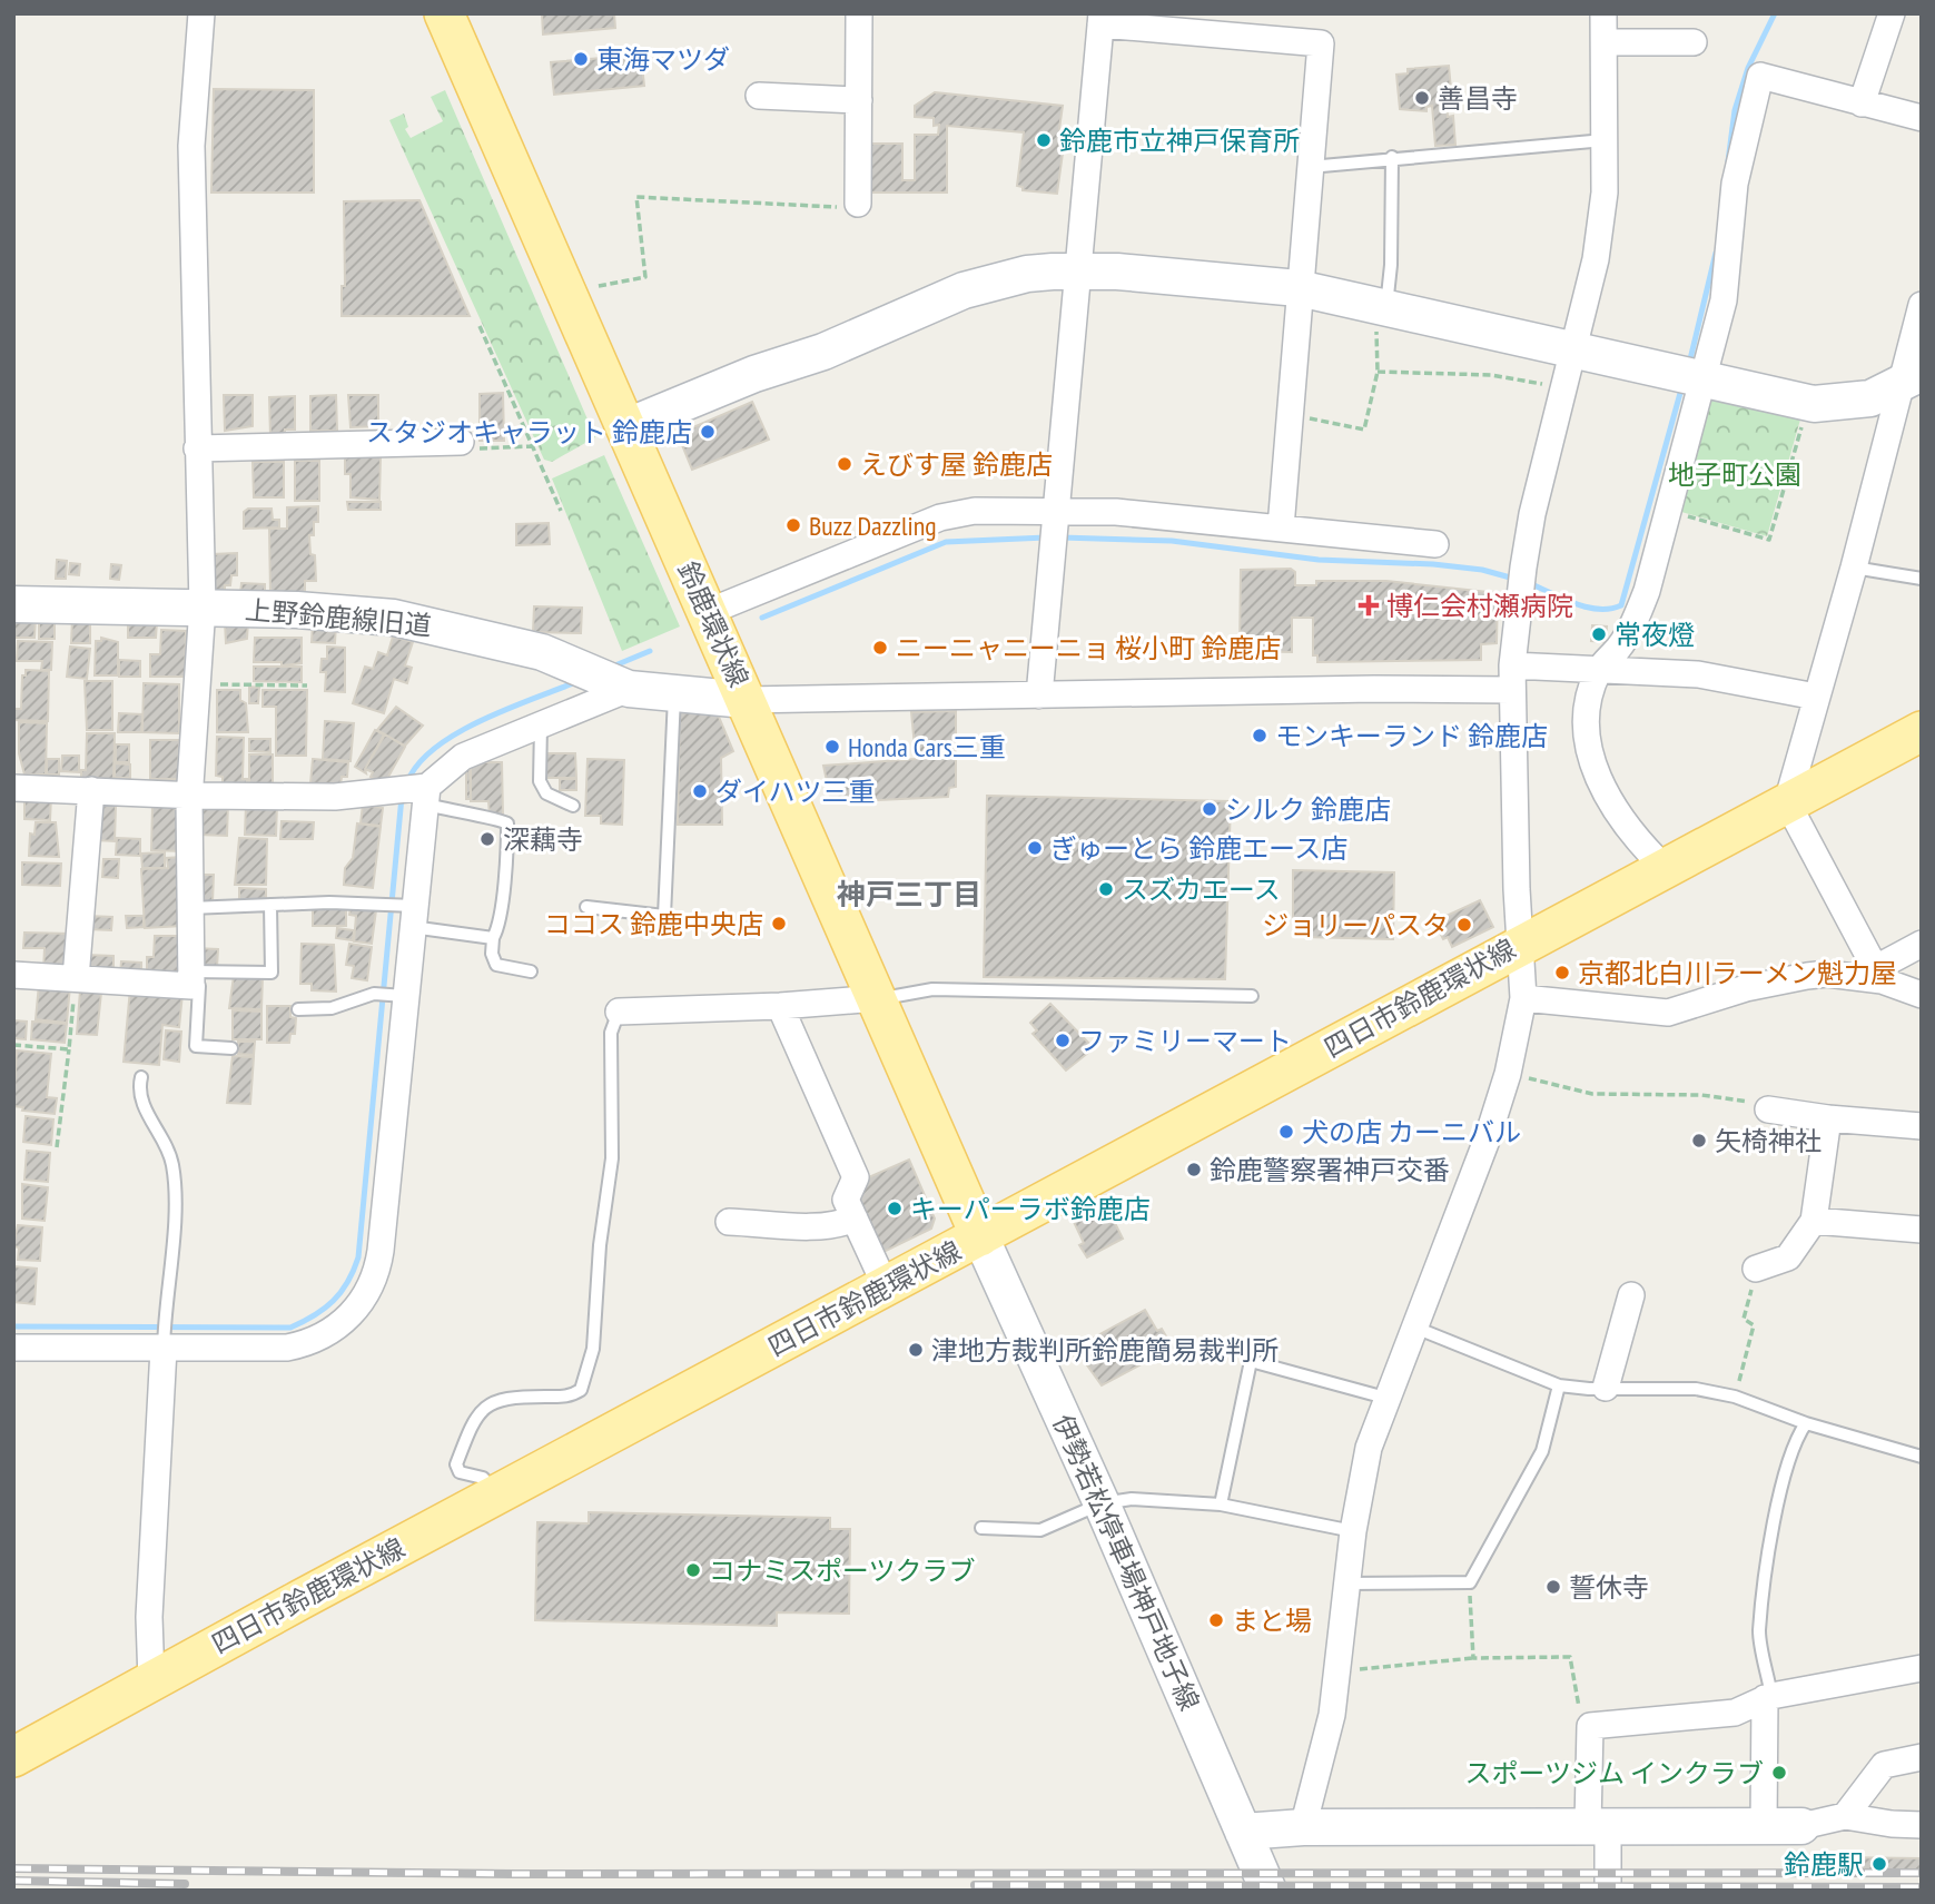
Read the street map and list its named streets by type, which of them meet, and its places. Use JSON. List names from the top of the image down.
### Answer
{
  "streets": {
    "main road": ["鈴鹿環状線", "四日市鈴鹿環状線"],
    "street": ["上野鈴鹿線旧道", "伊勢若松停車場神戸地子線"]
  },
  "crossings": [
    ["上野鈴鹿線旧道", "鈴鹿環状線"],
    ["鈴鹿環状線", "四日市鈴鹿環状線"],
    ["鈴鹿環状線", "伊勢若松停車場神戸地子線"],
    ["四日市鈴鹿環状線", "伊勢若松停車場神戸地子線"]
  ],
  "districts": ["神戸三丁目"],
  "parks": ["地子町公園"],
  "places": {
    "other": [
      "東海マツダ",
      "善昌寺",
      "鈴鹿市立神戸保育所",
      "スタジオキャラット 鈴鹿店",
      "えびす屋 鈴鹿店",
      "Buzz Dazzling",
      "常夜燈",
      "ニーニャニーニョ 桜小町 鈴鹿店",
      "モンキーランド 鈴鹿店",
      "Honda Cars三重",
      "ダイハツ三重",
      "シルク 鈴鹿店",
      "深藕寺",
      "ぎゅーとら 鈴鹿エース店",
      "スズカエース",
      "ココス 鈴鹿中央店",
      "ジョリーパスタ",
      "京都北白川ラーメン魁力屋",
      "ファミリーマート",
      "犬の店 カーニバル",
      "矢椅神社",
      "鈴鹿警察署神戸交番",
      "キーパーラボ鈴鹿店",
      "津地方裁判所鈴鹿簡易裁判所",
      "コナミスポーツクラブ",
      "誓休寺",
      "まと場",
      "スポーツジム インクラブ",
      "鈴鹿駅"
    ],
    "health": ["博仁会村瀬病院"]
  }
}
